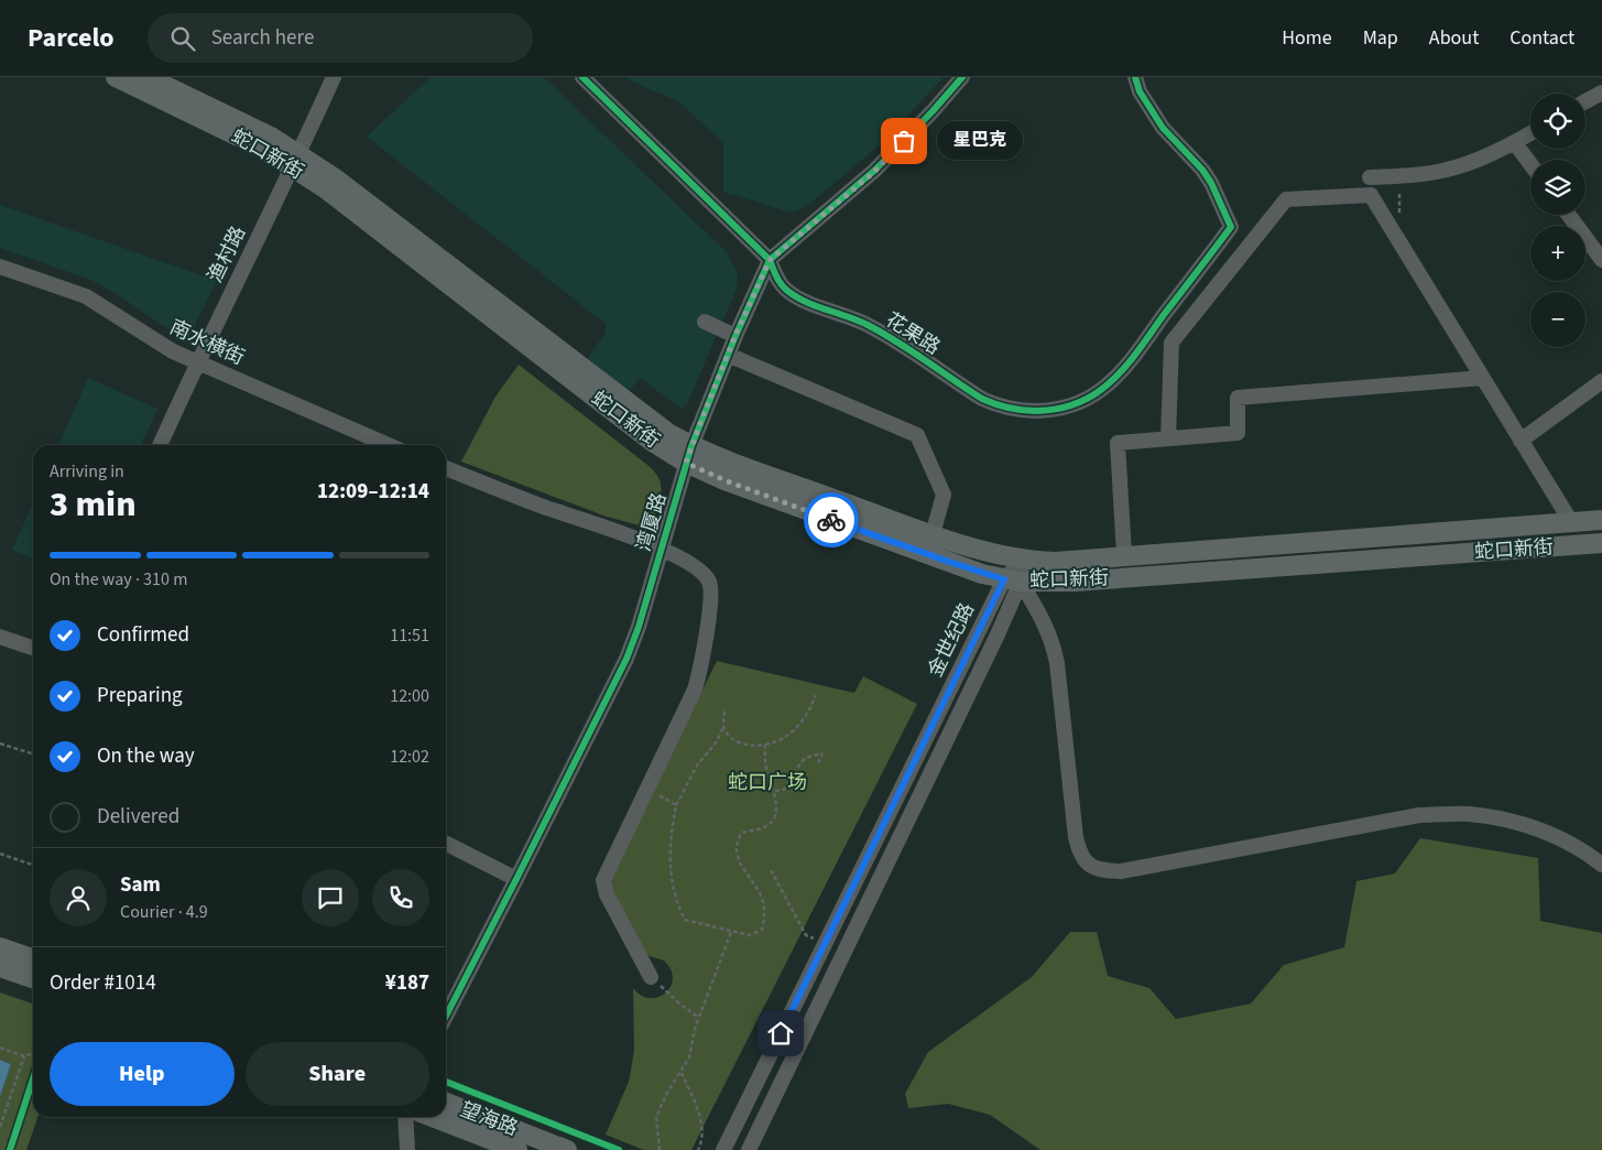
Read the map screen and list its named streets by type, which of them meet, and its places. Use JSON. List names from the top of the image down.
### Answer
{
  "streets": {
    "main road": ["蛇口新街", "望海路"],
    "street": [
      "渔村路",
      "花果路",
      "南水横街",
      "湾厦路",
      "金世纪路"
    ]
  },
  "crossings": [
    ["蛇口新街", "渔村路"],
    ["蛇口新街", "湾厦路"],
    ["蛇口新街", "金世纪路"],
    ["渔村路", "南水横街"],
    ["花果路", "湾厦路"]
  ],
  "parks": ["蛇口广场"],
  "places": ["星巴克"],
  "page": {
    "header": "Parcelo",
    "search": "Search here",
    "nav": [
      "Home",
      "Map",
      "About",
      "Contact"
    ],
    "map_buttons": ["+", "−"],
    "bubble": "星巴克",
    "heading": ["3 min", "Arriving in", "12:09–12:14"],
    "panel": [
      "Sam",
      "Courier · 4.9",
      "Order #1014",
      "¥187"
    ],
    "bar": "On the way · 310 m",
    "list": [
      ["Confirmed", "11:51"],
      ["Preparing", "12:00"],
      ["On the way", "12:02"],
      "Delivered"
    ],
    "buttons": ["Help", "Share"]
  }
}
